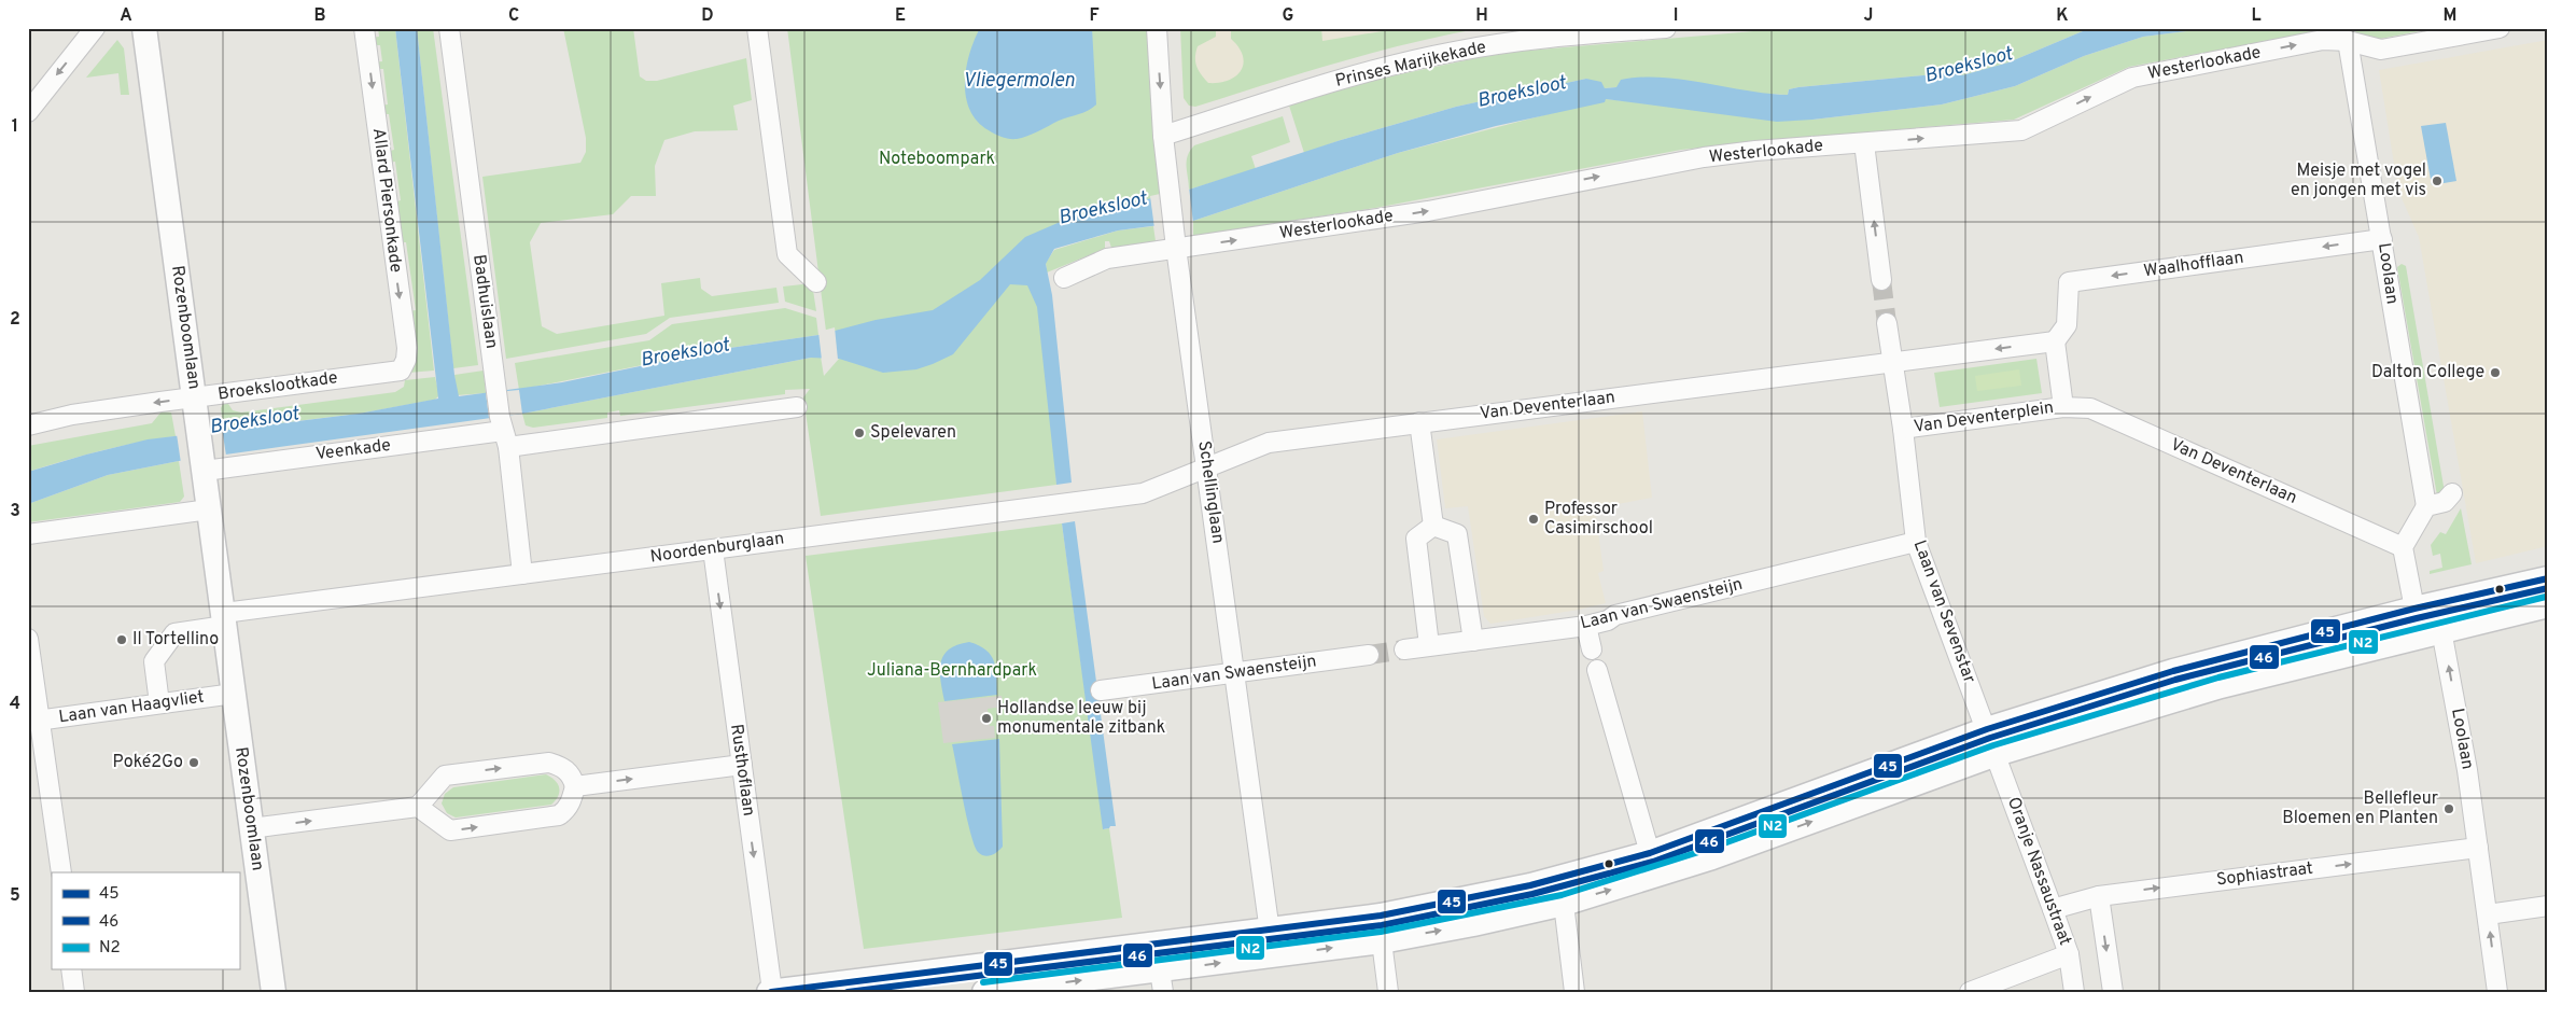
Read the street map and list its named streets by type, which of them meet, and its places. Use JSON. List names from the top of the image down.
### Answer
{
  "streets": {
    "street": [
      "Westerlookade",
      "Prinses Marijkekade",
      "Allard Piersonkade",
      "Waalhofflaan",
      "Loolaan",
      "Badhuislaan",
      "Rozenboomlaan",
      "Broekslootkade",
      "Van Deventerlaan",
      "Van Deventerplein",
      "Veenkade",
      "Schellinglaan",
      "Noordenburglaan",
      "Laan van Swaensteijn",
      "Laan van Sevenstar",
      "Laan van Haagvliet",
      "Rusthoflaan",
      "Oranje Nassaustraat",
      "Sophiastraat"
    ]
  },
  "crossings": [
    ["Westerlookade", "Loolaan"],
    ["Westerlookade", "Schellinglaan"],
    ["Prinses Marijkekade", "Schellinglaan"],
    ["Allard Piersonkade", "Broekslootkade"],
    ["Waalhofflaan", "Loolaan"],
    ["Waalhofflaan", "Van Deventerplein"],
    ["Loolaan", "Sophiastraat"],
    ["Badhuislaan", "Veenkade"],
    ["Badhuislaan", "Noordenburglaan"],
    ["Rozenboomlaan", "Broekslootkade"],
    ["Rozenboomlaan", "Veenkade"],
    ["Rozenboomlaan", "Noordenburglaan"],
    ["Rozenboomlaan", "Laan van Haagvliet"],
    ["Van Deventerlaan", "Van Deventerplein"],
    ["Van Deventerlaan", "Schellinglaan"],
    ["Van Deventerlaan", "Noordenburglaan"],
    ["Van Deventerplein", "Laan van Sevenstar"],
    ["Schellinglaan", "Noordenburglaan"],
    ["Schellinglaan", "Laan van Swaensteijn"],
    ["Noordenburglaan", "Rusthoflaan"],
    ["Laan van Swaensteijn", "Laan van Sevenstar"],
    ["Laan van Sevenstar", "Oranje Nassaustraat"],
    ["Oranje Nassaustraat", "Sophiastraat"]
  ],
  "one_way": [
    "Westerlookade",
    "Allard Piersonkade",
    "Waalhofflaan",
    "Loolaan",
    "Rusthoflaan",
    "Sophiastraat"
  ],
  "water": ["Broeksloot", "Vliegermolen"],
  "parks": ["Noteboompark", "Juliana-Bernhardpark"],
  "places": [
    "Meisje met vogel en jongen met vis",
    "Dalton College",
    "Spelevaren",
    "Professor Casimirschool",
    "Il Tortellino",
    "Hollandse leeuw bij monumentale zitbank",
    "Poké2Go",
    "Bellefleur Bloemen en Planten"
  ],
  "lines": ["transit line 45", "transit line 46", "transit line N2"],
  "legend": ["45", "46", "N2"],
  "grid": {
    "columns": [
      "A",
      "B",
      "C",
      "D",
      "E",
      "F",
      "G",
      "H",
      "I",
      "J",
      "K",
      "L",
      "M"
    ],
    "rows": [
      "1",
      "2",
      "3",
      "4",
      "5"
    ]
  }
}
